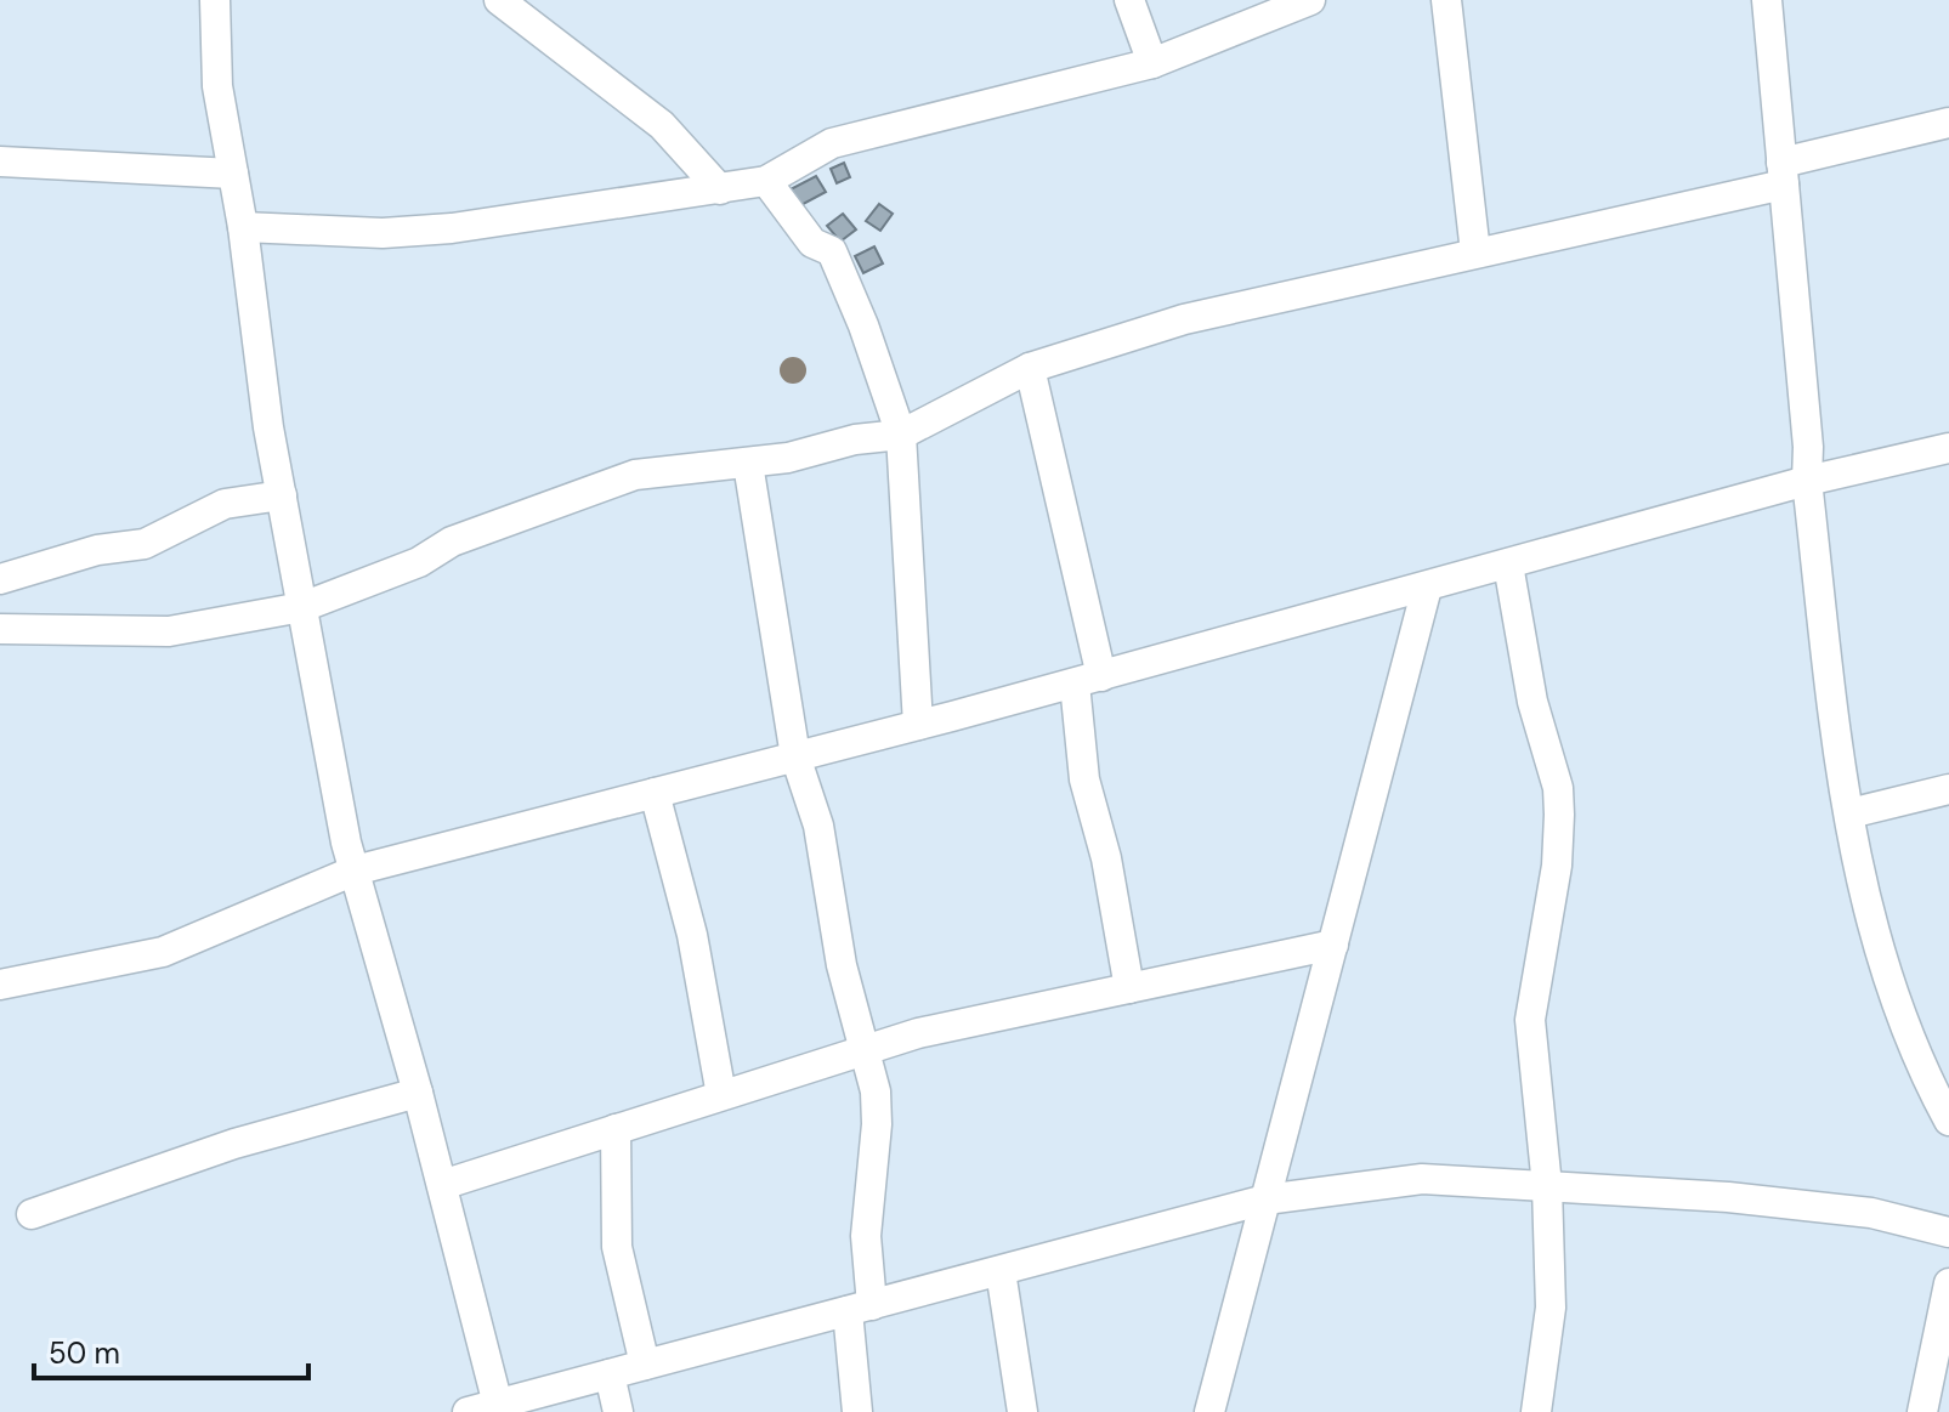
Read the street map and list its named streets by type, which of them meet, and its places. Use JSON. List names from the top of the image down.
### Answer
{
  "scale_bar": "50 m"
}
